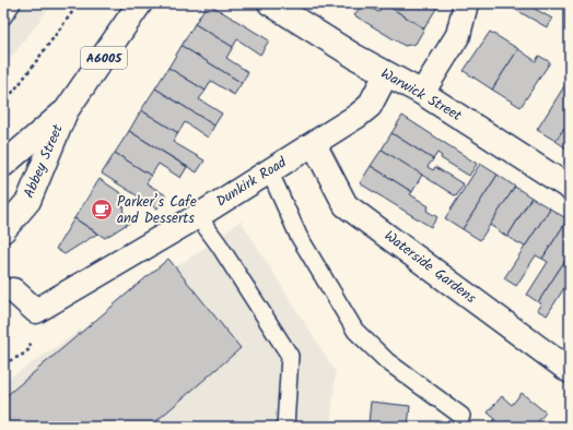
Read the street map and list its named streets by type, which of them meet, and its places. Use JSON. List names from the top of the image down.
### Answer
{
  "streets": {
    "street": [
      "A6005",
      "Warwick Street",
      "Abbey Street",
      "Dunkirk Road",
      "Waterside Gardens"
    ]
  },
  "crossings": [
    ["Warwick Street", "Dunkirk Road"],
    ["Dunkirk Road", "Waterside Gardens"]
  ],
  "places": {
    "cafe": ["Parker’s Cafe and Desserts"]
  }
}
